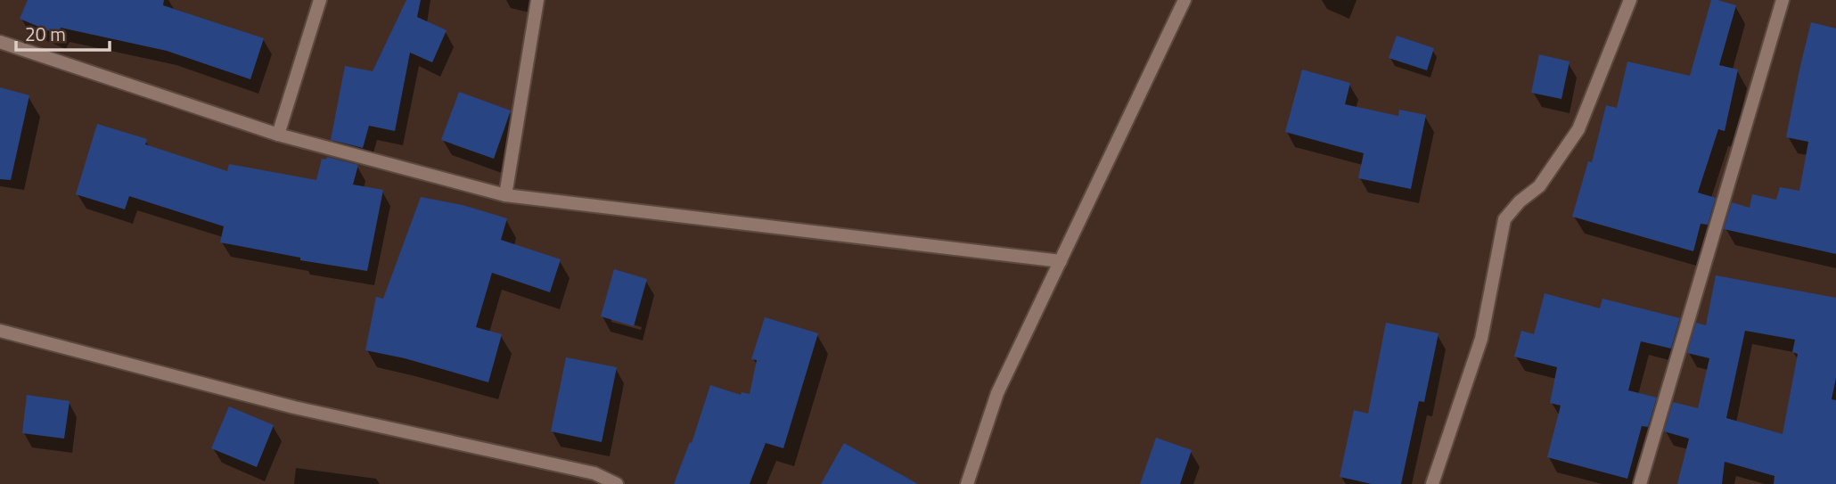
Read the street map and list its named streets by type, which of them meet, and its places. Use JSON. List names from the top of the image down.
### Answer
{
  "scale_bar": "20 m"
}
